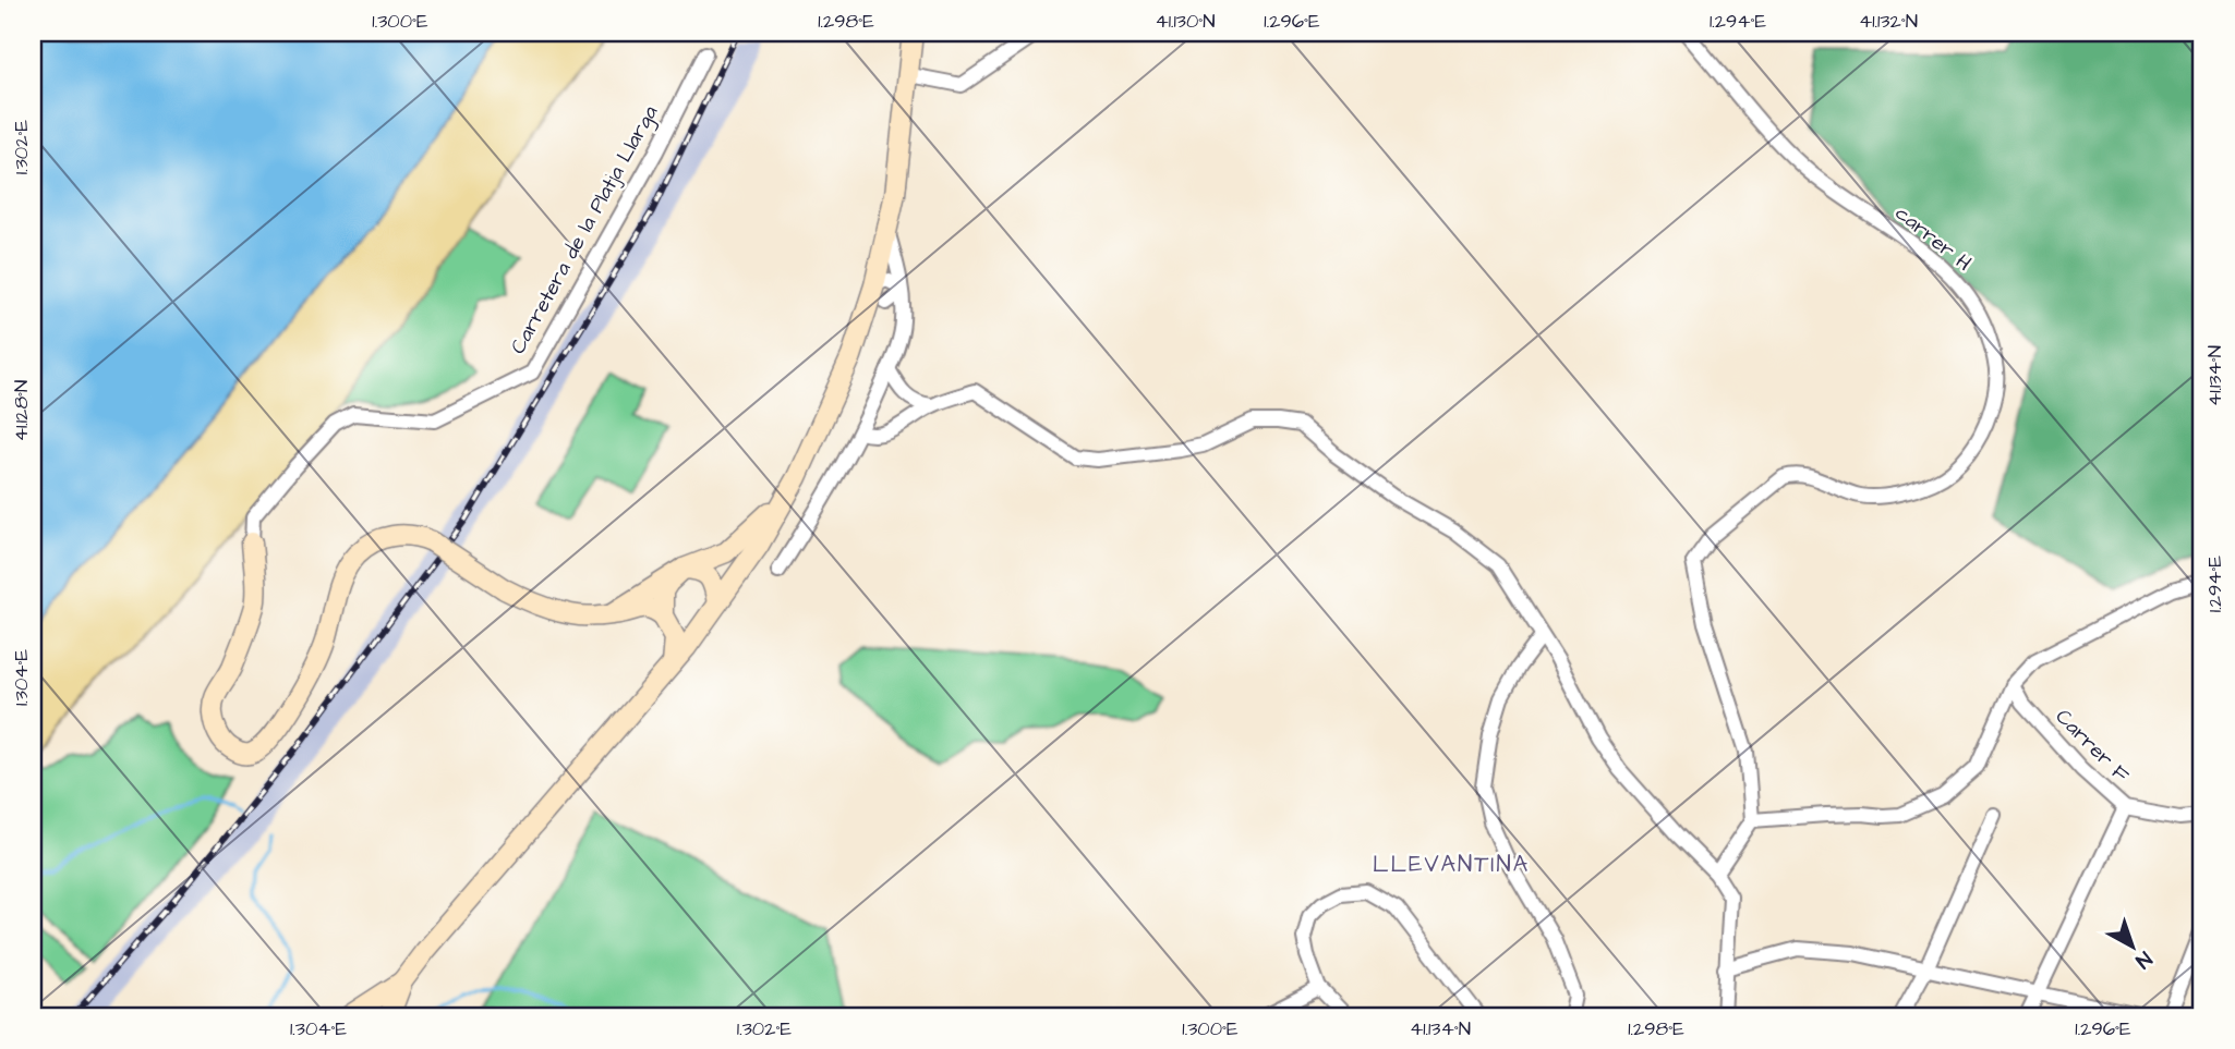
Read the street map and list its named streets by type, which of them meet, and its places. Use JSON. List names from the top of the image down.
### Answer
{
  "streets": {
    "street": ["Carretera de la Platja Llarga", "carrer H", "Carrer F"]
  },
  "districts": ["LLEVANTINA"],
  "north": "bottom right",
  "coordinates": [
    "1.300°E",
    "1.298°E",
    "41.130°N",
    "1.296°E",
    "1.294°E",
    "41.132°N",
    "1.302°E",
    "41.134°N",
    "41.128°N",
    "1.304°E"
  ]
}
